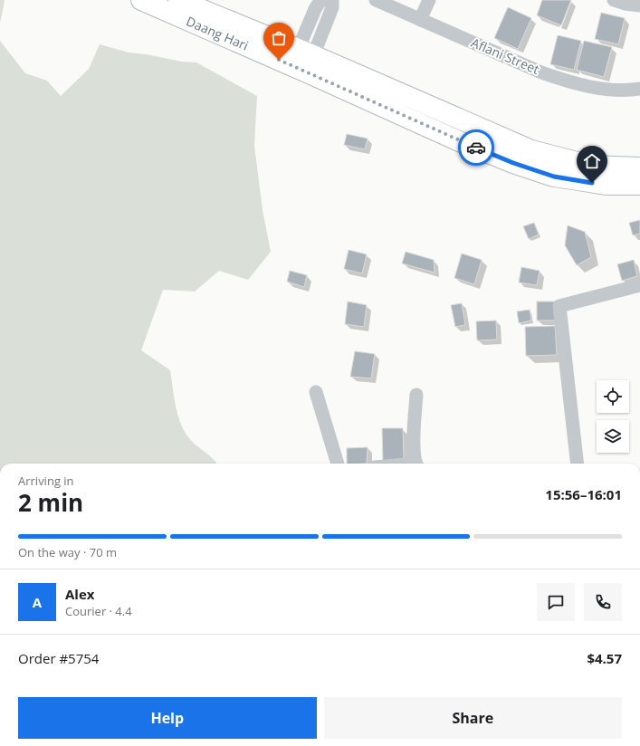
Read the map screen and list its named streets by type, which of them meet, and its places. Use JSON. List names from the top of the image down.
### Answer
{
  "streets": {
    "main road": ["Daang Hari"],
    "street": ["Aflani Street"]
  },
  "page": {
    "heading": ["2 min", "Arriving in", "15:56–16:01"],
    "panel": [
      "Alex",
      "Courier · 4.4",
      "Order #5754",
      "$4.57"
    ],
    "bar": "On the way · 70 m",
    "round": "A",
    "buttons": ["Help", "Share"]
  }
}
